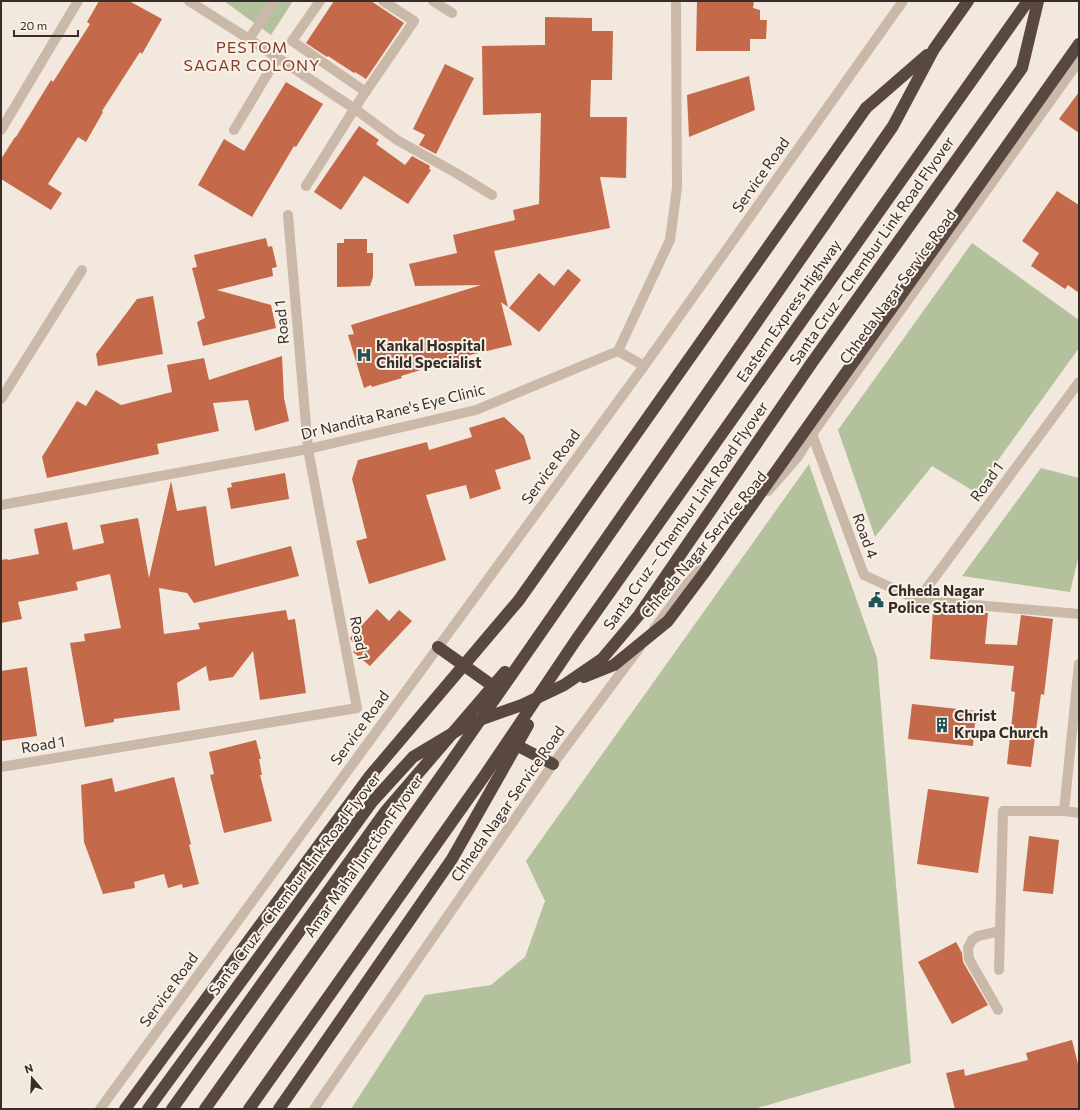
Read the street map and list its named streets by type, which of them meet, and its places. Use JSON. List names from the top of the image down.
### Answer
{
  "streets": {
    "highway": ["Santa Cruz – Chembur Link Road Flyover", "Eastern Express Highway", "Amar Mahal Junction Flyover"],
    "street": [
      "Service Road",
      "Chheda Nagar Service Road",
      "Road 1",
      "Dr Nandita Rane's Eye Clinic",
      "Road 4"
    ]
  },
  "crossings": [
    ["Santa Cruz – Chembur Link Road Flyover", "Eastern Express Highway"],
    ["Chheda Nagar Service Road", "Road 4"],
    ["Eastern Express Highway", "Amar Mahal Junction Flyover"],
    ["Road 1", "Dr Nandita Rane's Eye Clinic"],
    ["Road 1", "Road 4"]
  ],
  "districts": ["PESTOM SAGAR COLONY"],
  "places": {
    "hospital": ["Kankal Hospital Child Specialist"],
    "public building": ["Chheda Nagar Police Station"],
    "building": ["Christ Krupa Church"]
  },
  "scale_bar": "20 m",
  "north": "top"
}
